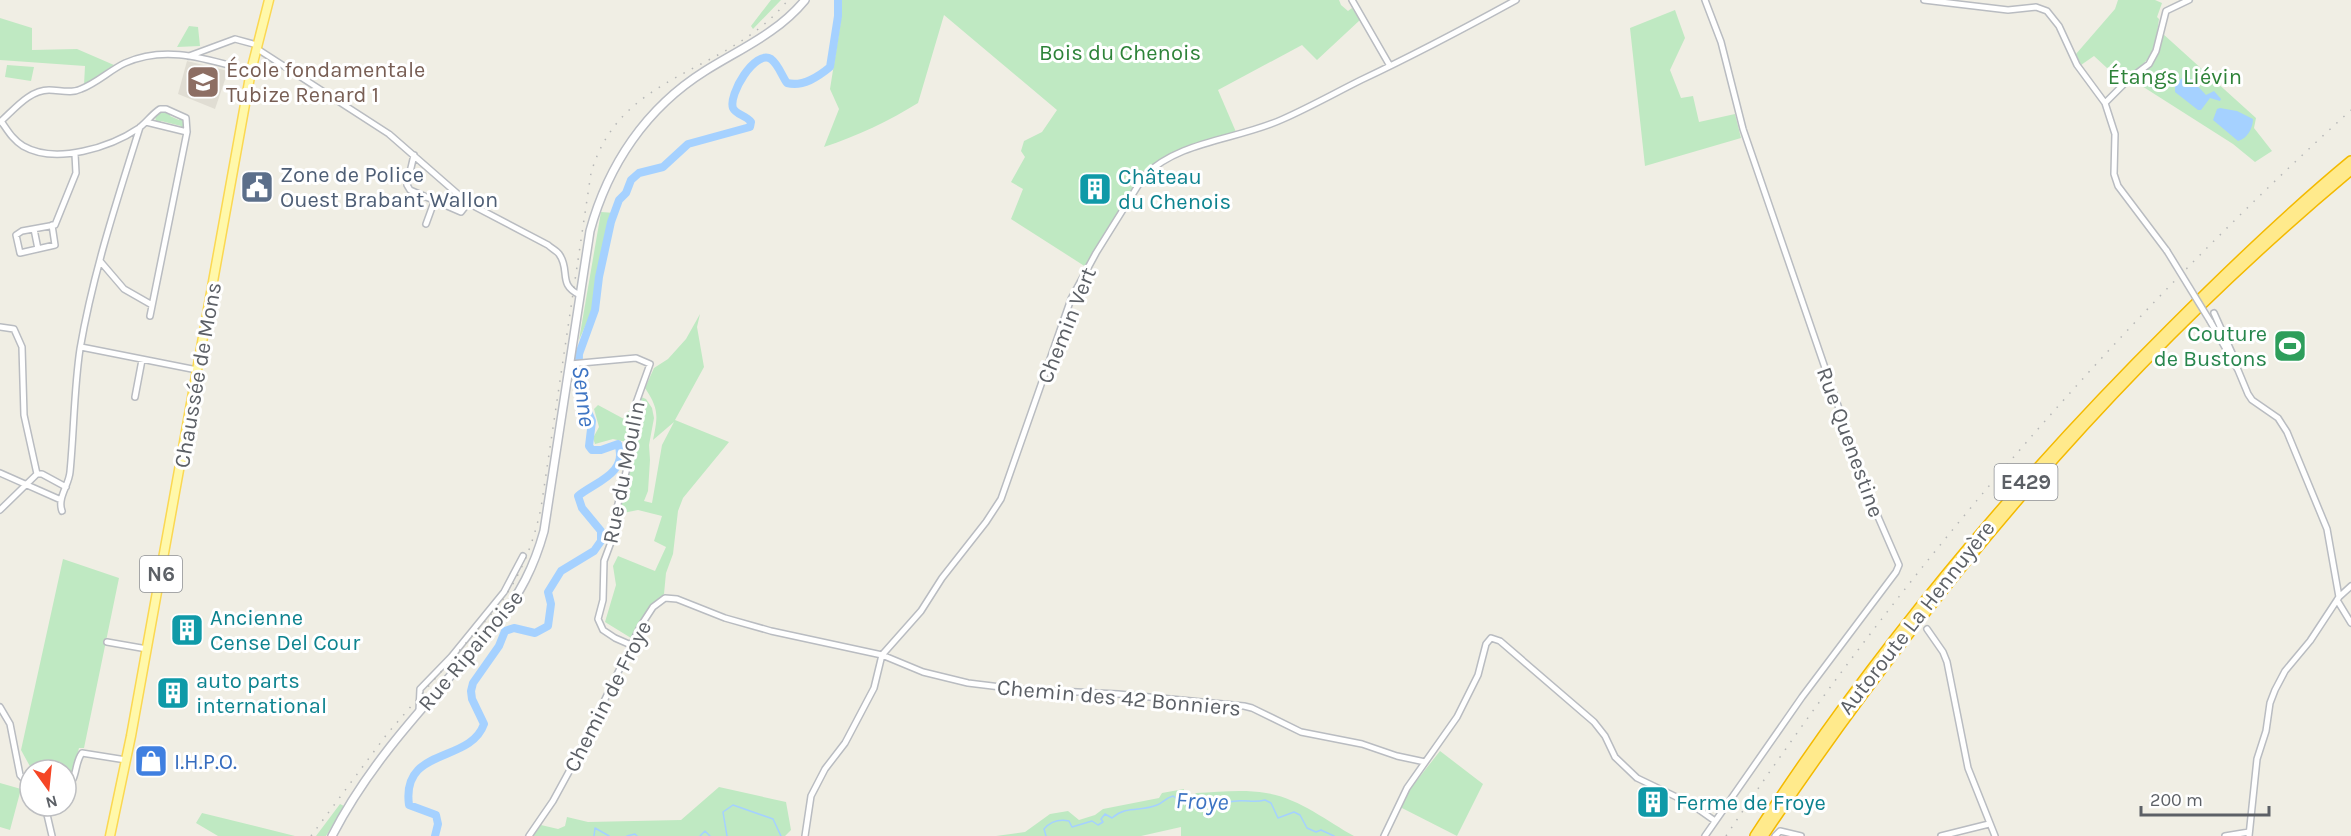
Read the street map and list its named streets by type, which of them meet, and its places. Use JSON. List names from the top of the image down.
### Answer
{
  "streets": {
    "highway": ["E429", "Autoroute La Hennuyère"],
    "main road": ["Chaussée de Mons", "N6"],
    "street": [
      "Chemin Vert",
      "Rue Quenestine",
      "Rue du Moulin",
      "Rue Ripainoise",
      "Chemin de Froye",
      "Chemin des 42 Bonniers"
    ]
  },
  "crossings": [
    ["Chemin Vert", "Chemin de Froye"],
    ["Chemin Vert", "Chemin des 42 Bonniers"],
    ["Rue du Moulin", "Rue Ripainoise"],
    ["Rue du Moulin", "Chemin de Froye"],
    ["Chemin de Froye", "Chemin des 42 Bonniers"]
  ],
  "water": ["Senne", "Froye"],
  "parks": ["Bois du Chenois", "Étangs Liévin"],
  "places": {
    "school or university": ["École fondamentale Tubize Renard 1"],
    "public building": ["Zone de Police Ouest Brabant Wallon"],
    "building": [
      "Château du Chenois",
      "Ancienne Cense Del Cour",
      "auto parts international",
      "Ferme de Froye"
    ],
    "sports": ["Couture de Bustons"],
    "shop": ["I.H.P.O."]
  },
  "scale_bar": "200 m",
  "north": "bottom"
}
